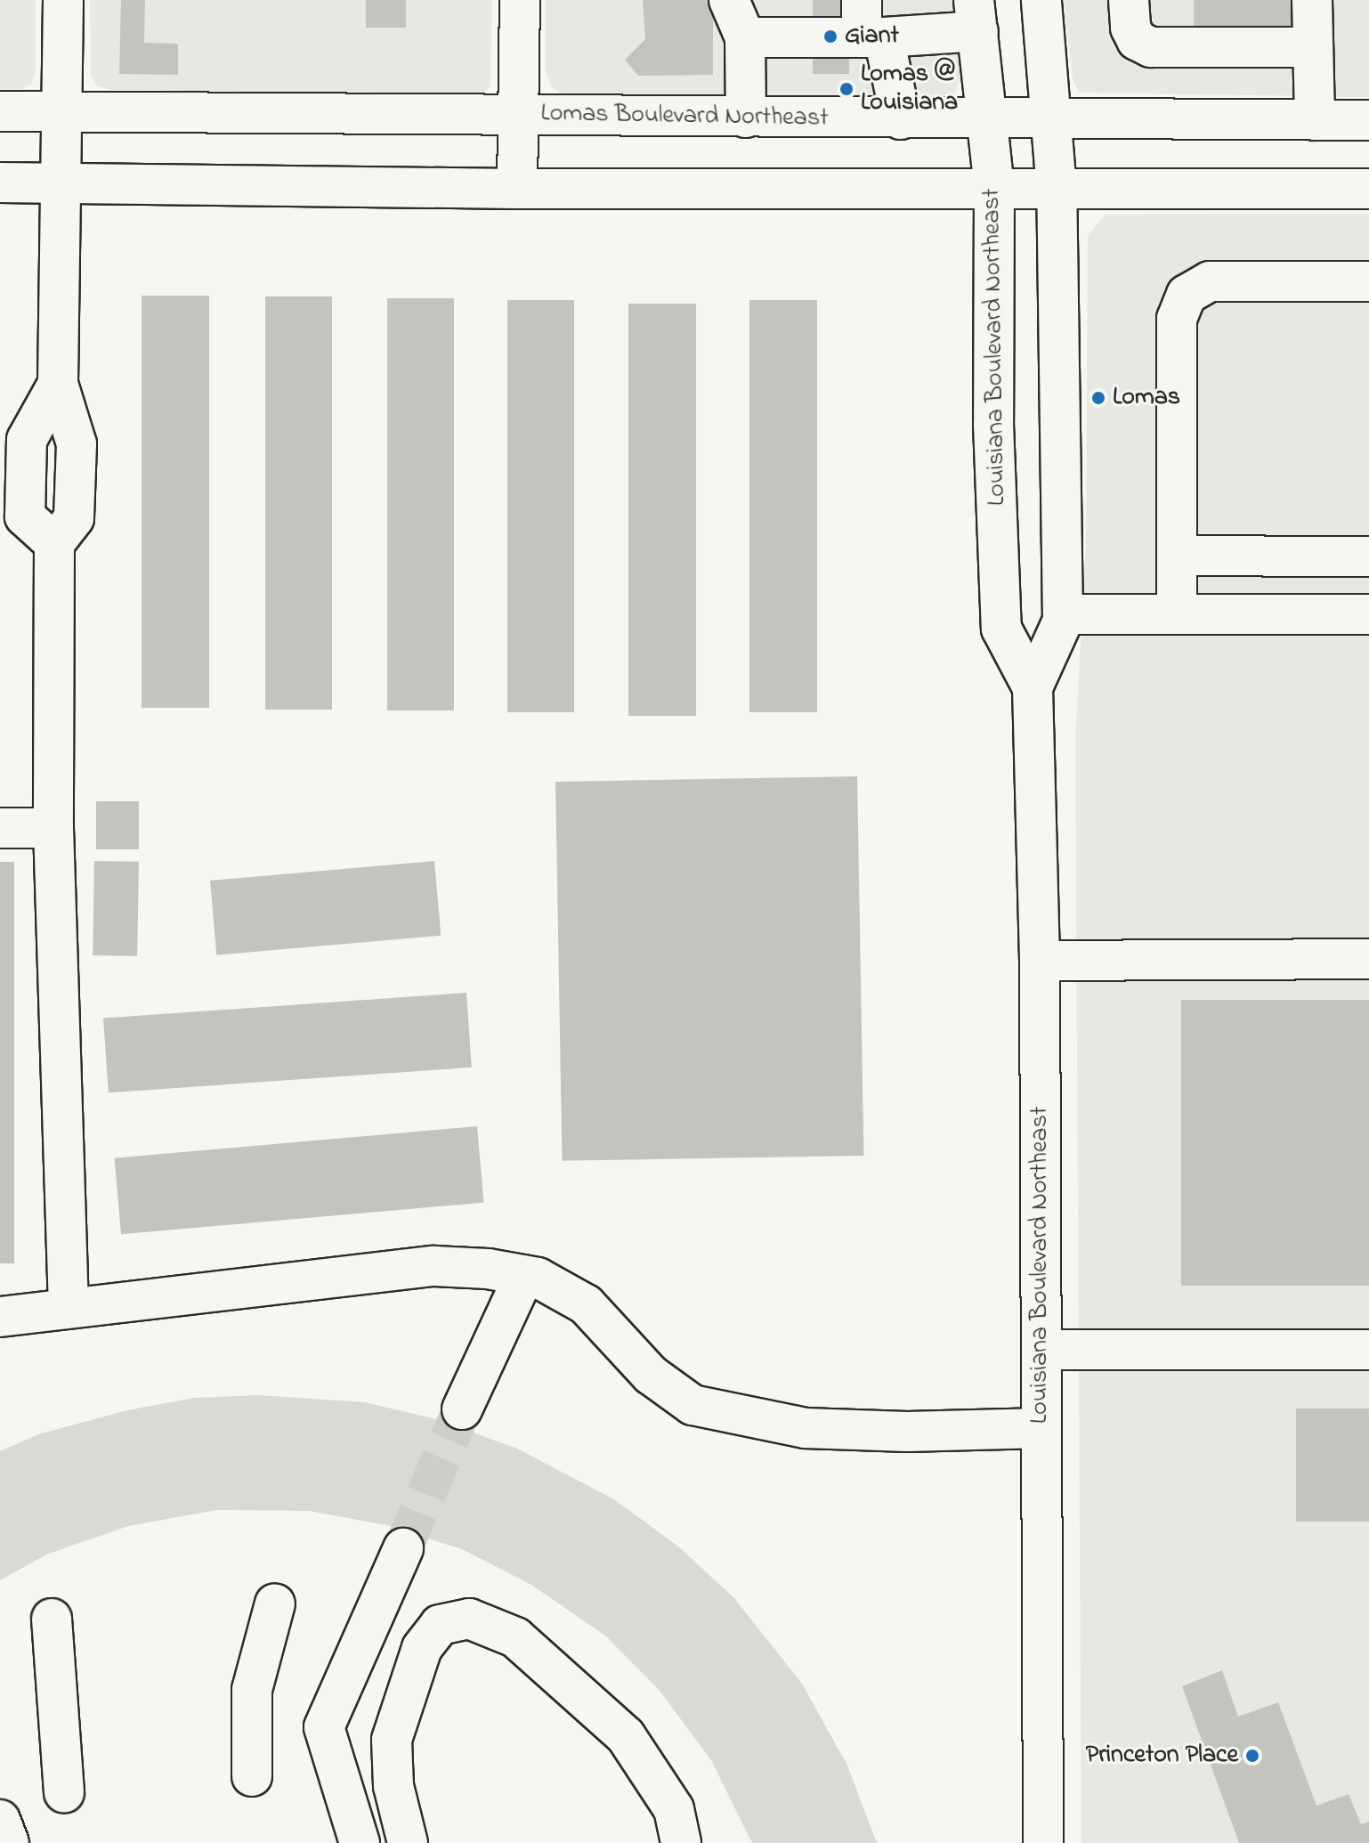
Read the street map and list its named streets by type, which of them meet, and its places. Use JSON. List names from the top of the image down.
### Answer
{
  "streets": {
    "main road": ["Lomas Boulevard Northeast", "Louisiana Boulevard Northeast"]
  },
  "crossings": [
    ["Lomas Boulevard Northeast", "Louisiana Boulevard Northeast"]
  ],
  "places": [
    "Giant",
    "Lomas @ Louisiana",
    "Lomas",
    "Princeton Place"
  ]
}
